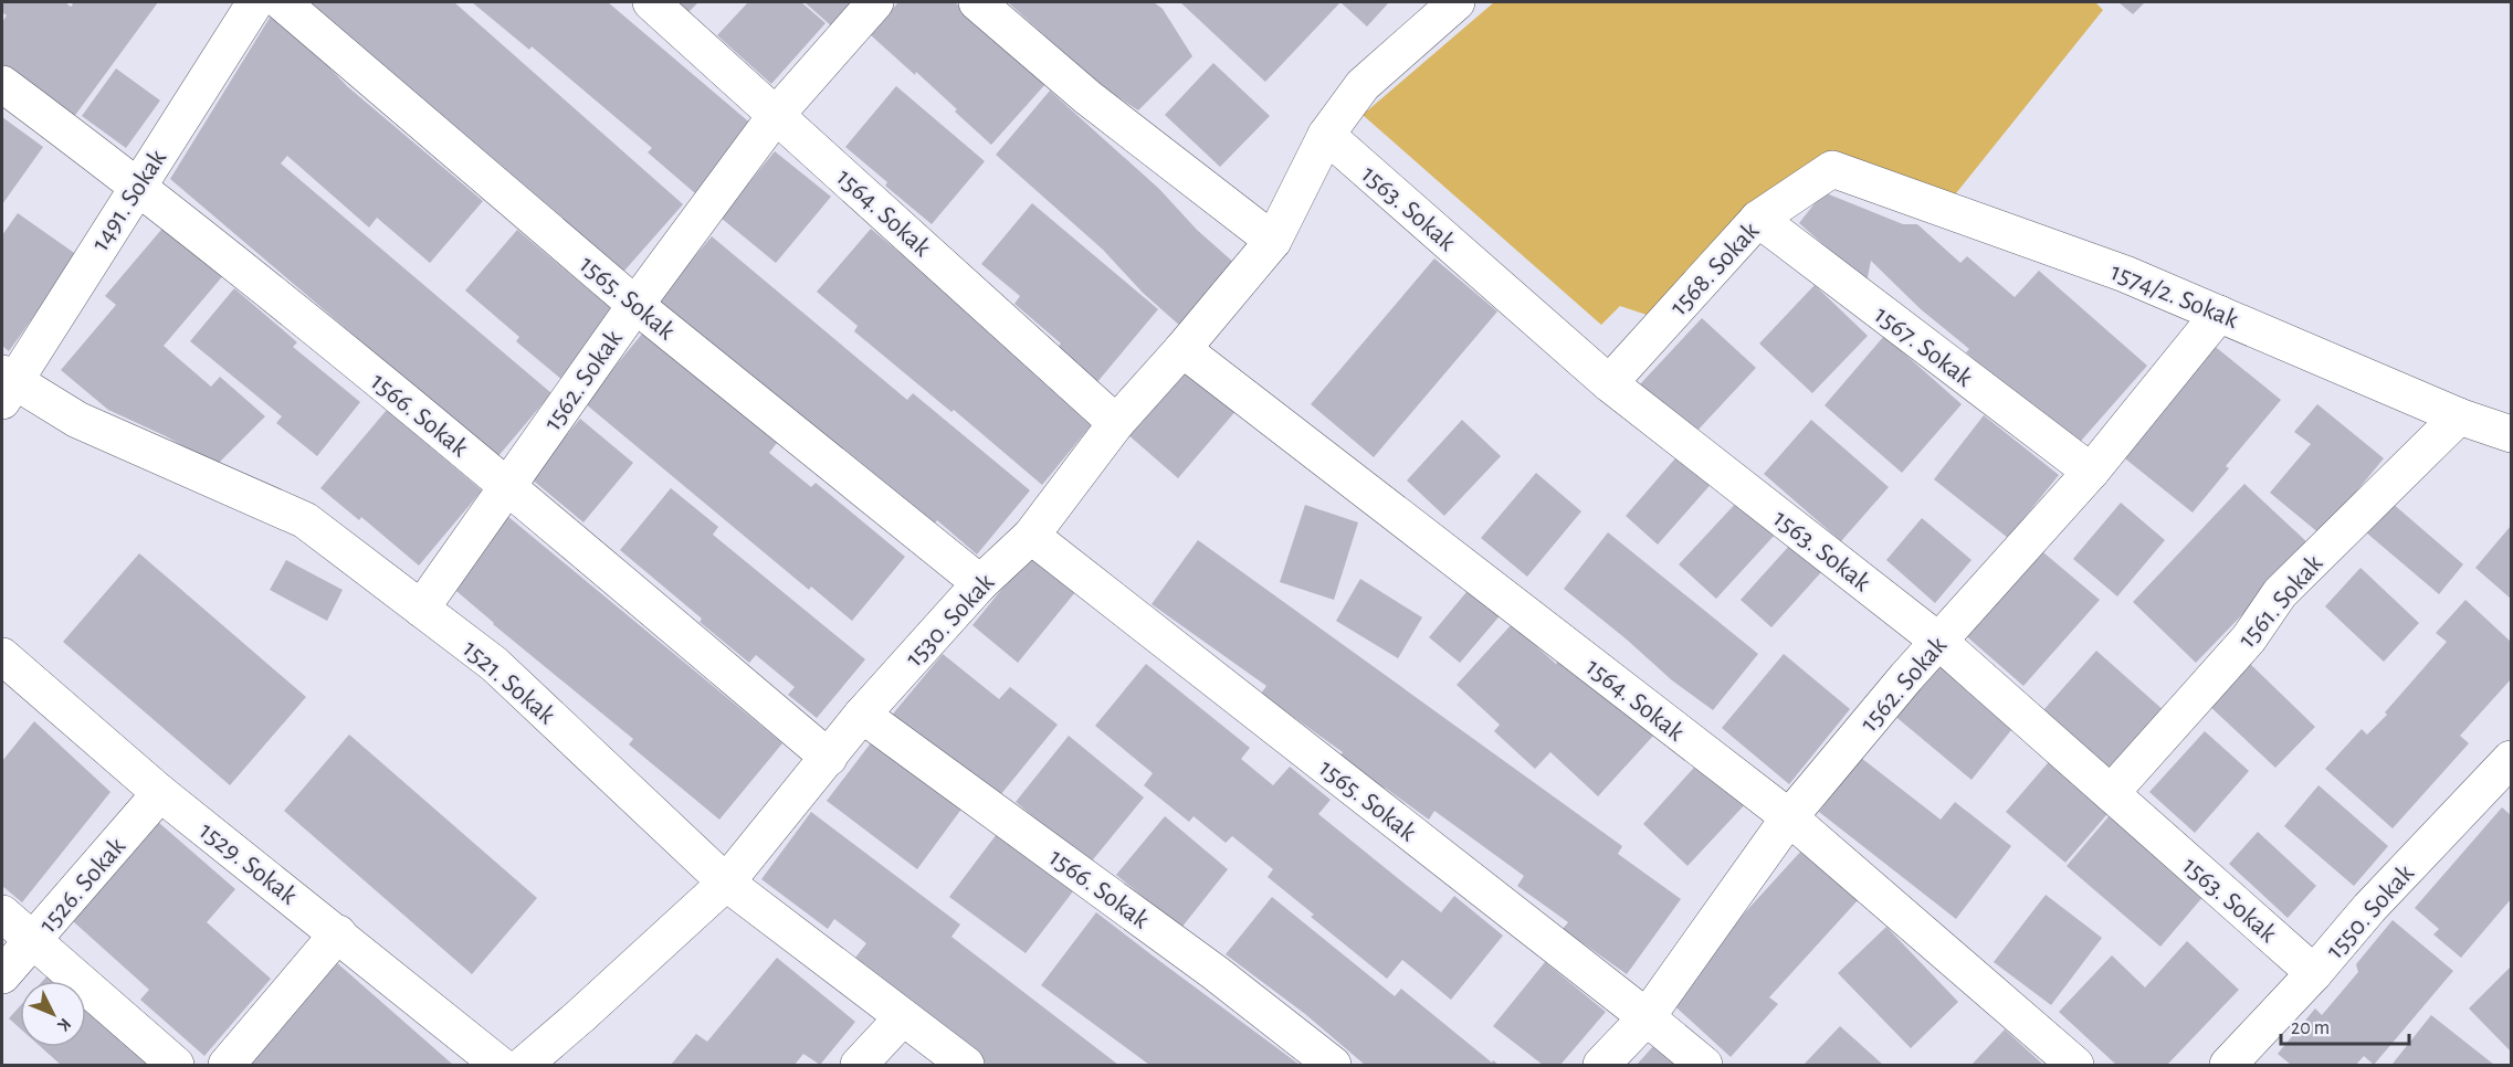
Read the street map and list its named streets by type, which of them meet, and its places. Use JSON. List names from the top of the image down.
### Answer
{
  "streets": {
    "street": [
      "1491. Sokak",
      "1563. Sokak",
      "1564. Sokak",
      "1568. Sokak",
      "1574/2. Sokak",
      "1565. Sokak",
      "1567. Sokak",
      "1562. Sokak",
      "1566. Sokak",
      "1561. Sokak",
      "1530. Sokak",
      "1521. Sokak",
      "1529. Sokak",
      "1526. Sokak",
      "1550. Sokak"
    ]
  },
  "crossings": [
    ["1491. Sokak", "1566. Sokak"],
    ["1491. Sokak", "1521. Sokak"],
    ["1563. Sokak", "1568. Sokak"],
    ["1563. Sokak", "1562. Sokak"],
    ["1563. Sokak", "1561. Sokak"],
    ["1563. Sokak", "1530. Sokak"],
    ["1563. Sokak", "1550. Sokak"],
    ["1564. Sokak", "1562. Sokak"],
    ["1564. Sokak", "1530. Sokak"],
    ["1568. Sokak", "1574/2. Sokak"],
    ["1568. Sokak", "1567. Sokak"],
    ["1574/2. Sokak", "1562. Sokak"],
    ["1574/2. Sokak", "1561. Sokak"],
    ["1565. Sokak", "1562. Sokak"],
    ["1565. Sokak", "1530. Sokak"],
    ["1567. Sokak", "1562. Sokak"],
    ["1562. Sokak", "1566. Sokak"],
    ["1562. Sokak", "1521. Sokak"],
    ["1566. Sokak", "1530. Sokak"],
    ["1530. Sokak", "1521. Sokak"],
    ["1529. Sokak", "1526. Sokak"]
  ],
  "scale_bar": "20 m",
  "north": "bottom right"
}
